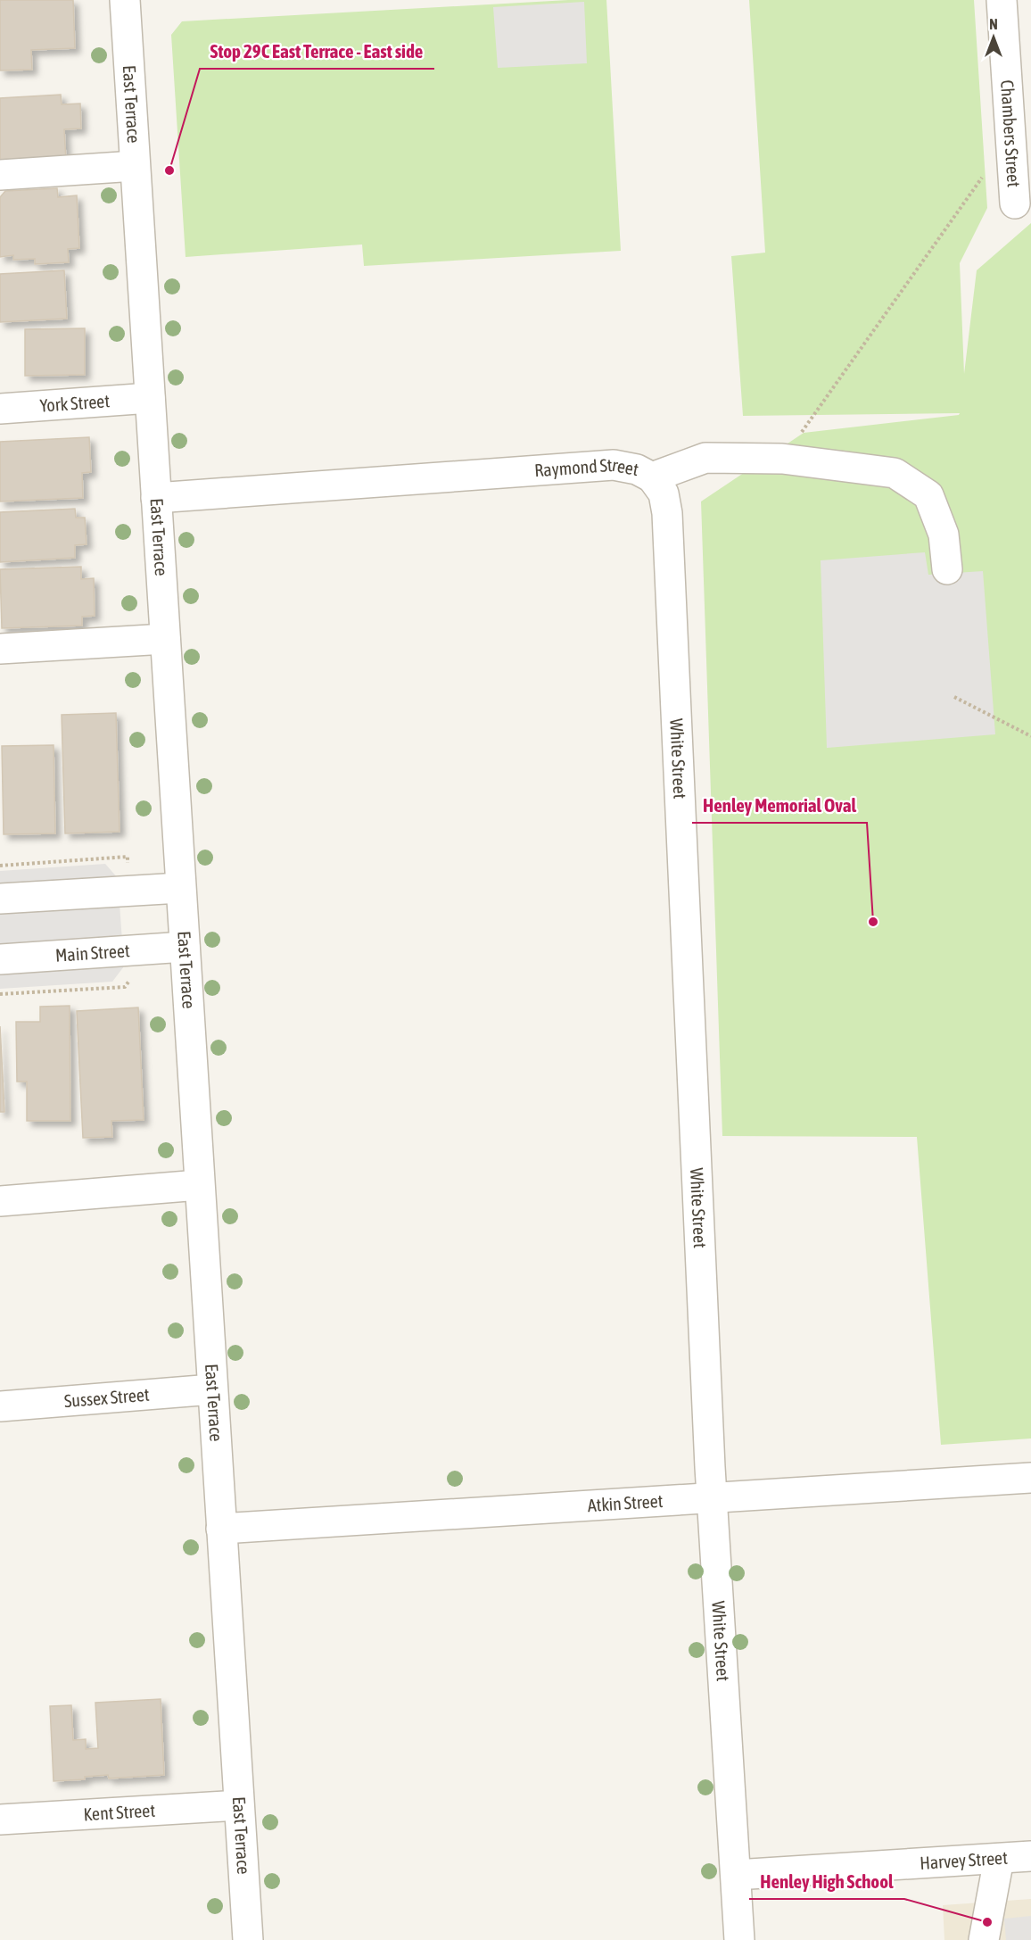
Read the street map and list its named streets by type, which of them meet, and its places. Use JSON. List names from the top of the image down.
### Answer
{
  "streets": {
    "street": [
      "East Terrace",
      "Chambers Street",
      "York Street",
      "Raymond Street",
      "White Street",
      "Main Street",
      "Sussex Street",
      "Atkin Street",
      "Kent Street",
      "Harvey Street"
    ]
  },
  "crossings": [
    ["East Terrace", "York Street"],
    ["East Terrace", "Raymond Street"],
    ["East Terrace", "Main Street"],
    ["East Terrace", "Sussex Street"],
    ["East Terrace", "Atkin Street"],
    ["East Terrace", "Kent Street"],
    ["Raymond Street", "White Street"],
    ["White Street", "Atkin Street"],
    ["White Street", "Harvey Street"]
  ],
  "places": ["Stop 29C East Terrace - East side", "Henley Memorial Oval", "Henley High School"],
  "north": "top"
}
